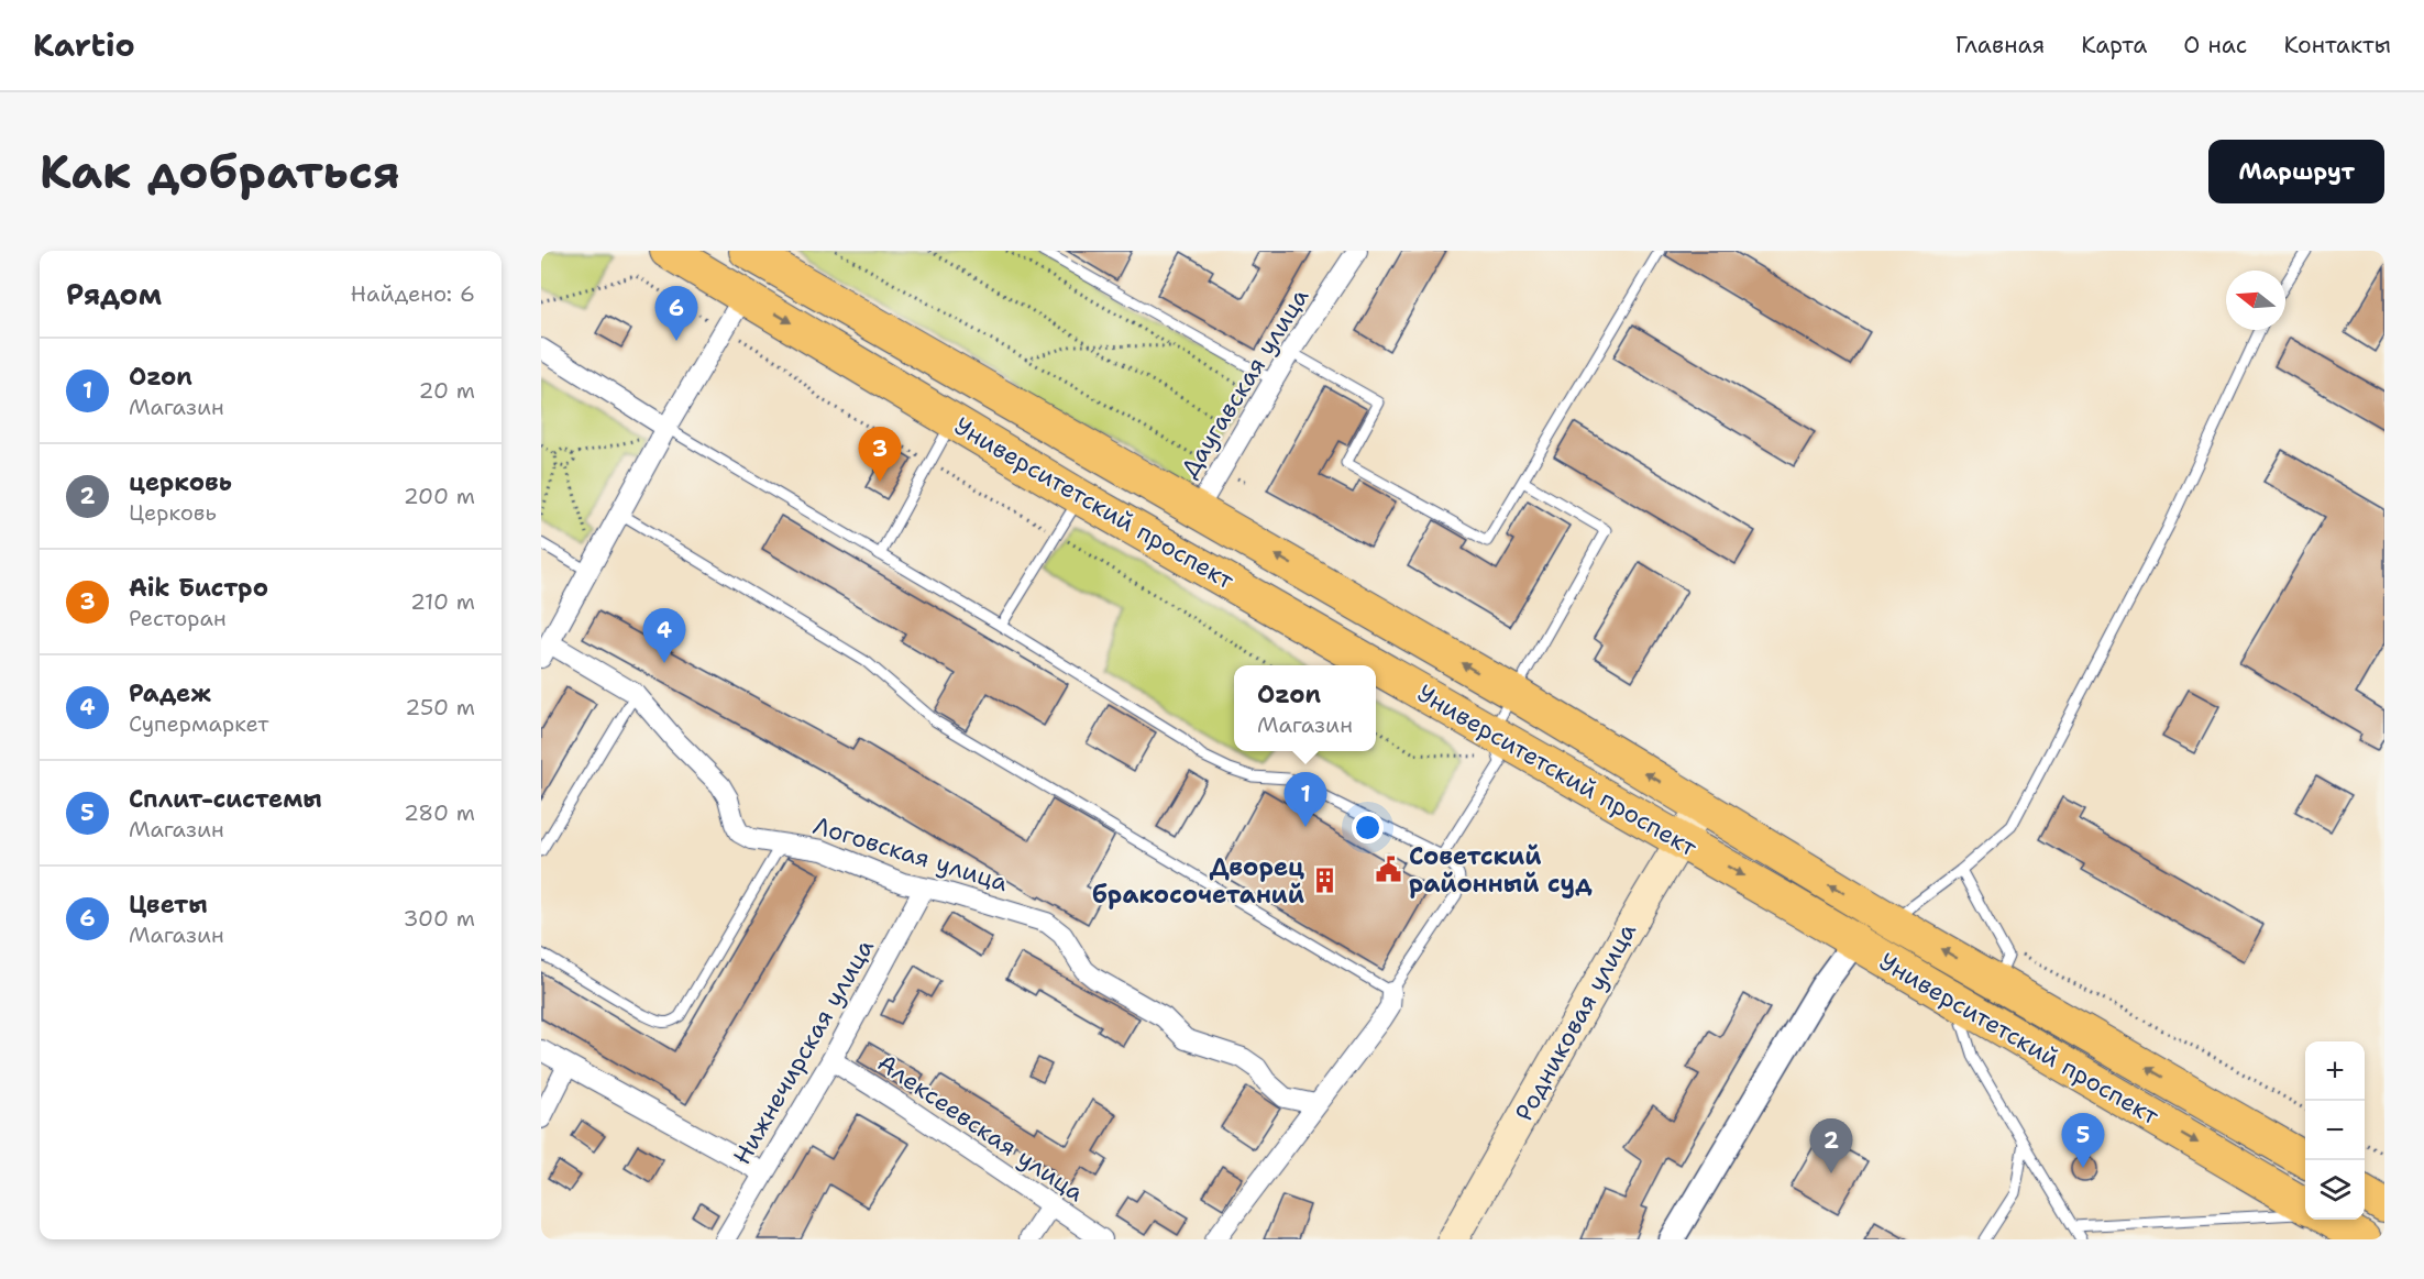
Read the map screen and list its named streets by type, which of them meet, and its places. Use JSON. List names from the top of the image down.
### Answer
{
  "streets": {
    "highway": ["Университетский проспект"],
    "main road": ["Родниковая улица"],
    "street": [
      "Даугавская улица",
      "Логовская улица",
      "Нижнечирская улица",
      "Алексеевская улица"
    ]
  },
  "crossings": [
    ["Даугавская улица", "Университетский проспект"],
    ["Университетский проспект", "Родниковая улица"],
    ["Логовская улица", "Нижнечирская улица"],
    ["Нижнечирская улица", "Алексеевская улица"]
  ],
  "places": {
    "public building": ["Советский районный суд"],
    "building": ["Дворец бракосочетаний"]
  },
  "north": "left",
  "page": {
    "header": "Kartio",
    "nav": [
      "Главная",
      "Карта",
      "О нас",
      "Контакты"
    ],
    "buttons": "Маршрут",
    "title": "Как добраться",
    "heading": ["Рядом", "Найдено: 6"],
    "pins": [
      "6",
      "3",
      "4",
      "1",
      "5",
      "2"
    ],
    "list": [
      {
        "mark": "1",
        "name": "Ozon",
        "note": "Магазин",
        "value": "20 m"
      },
      {
        "mark": "2",
        "name": "церковь",
        "note": "Церковь",
        "value": "200 m"
      },
      {
        "mark": "3",
        "name": "Aik Бистро",
        "note": "Ресторан",
        "value": "210 m"
      },
      {
        "mark": "4",
        "name": "Радеж",
        "note": "Супермаркет",
        "value": "250 m"
      },
      {
        "mark": "5",
        "name": "Сплит-системы",
        "note": "Магазин",
        "value": "280 m"
      },
      {
        "mark": "6",
        "name": "Цветы",
        "note": "Магазин",
        "value": "300 m"
      }
    ],
    "popup": ["Ozon", "Магазин"],
    "map_buttons": ["+", "−"]
  }
}
